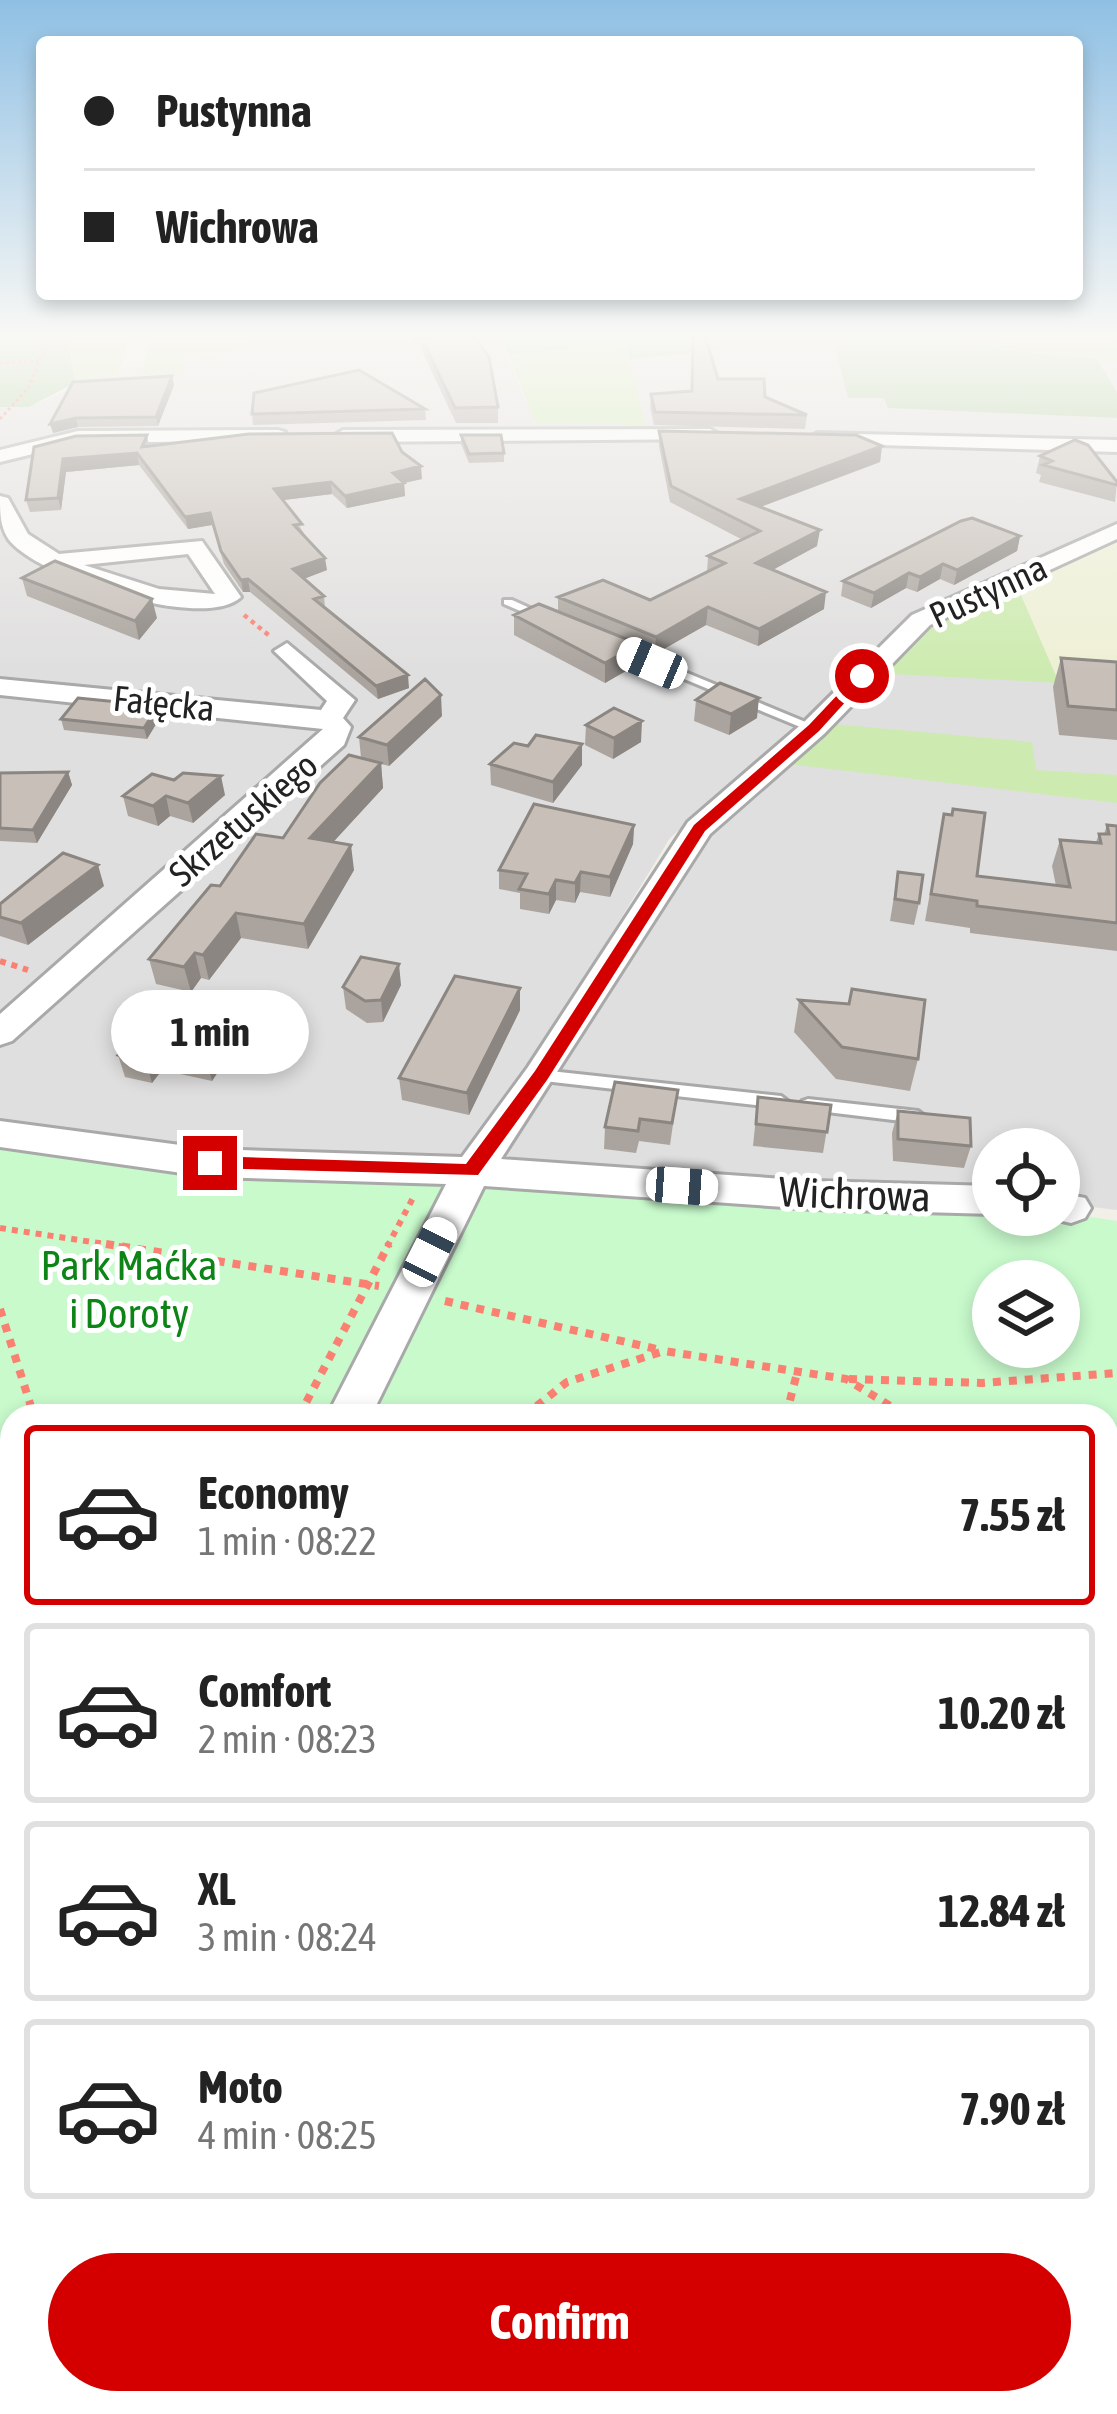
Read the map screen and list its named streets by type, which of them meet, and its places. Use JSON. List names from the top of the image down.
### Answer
{
  "streets": {
    "street": [
      "Pustynna",
      "Fałęcka",
      "Skrzetuskiego",
      "Wichrowa"
    ]
  },
  "crossings": [
    ["Pustynna", "Wichrowa"],
    ["Fałęcka", "Skrzetuskiego"]
  ],
  "parks": ["Park Maćka i Doroty"],
  "page": {
    "banner": ["Pustynna", "Wichrowa"],
    "bubble": "1 min",
    "list": [
      {
        "name": "Economy",
        "note": "1 min · 08:22",
        "value": "7.55 zł"
      },
      {
        "name": "Comfort",
        "note": "2 min · 08:23",
        "value": "10.20 zł"
      },
      {
        "name": "XL",
        "note": "3 min · 08:24",
        "value": "12.84 zł"
      },
      {
        "name": "Moto",
        "note": "4 min · 08:25",
        "value": "7.90 zł"
      }
    ],
    "buttons": "Confirm"
  }
}
